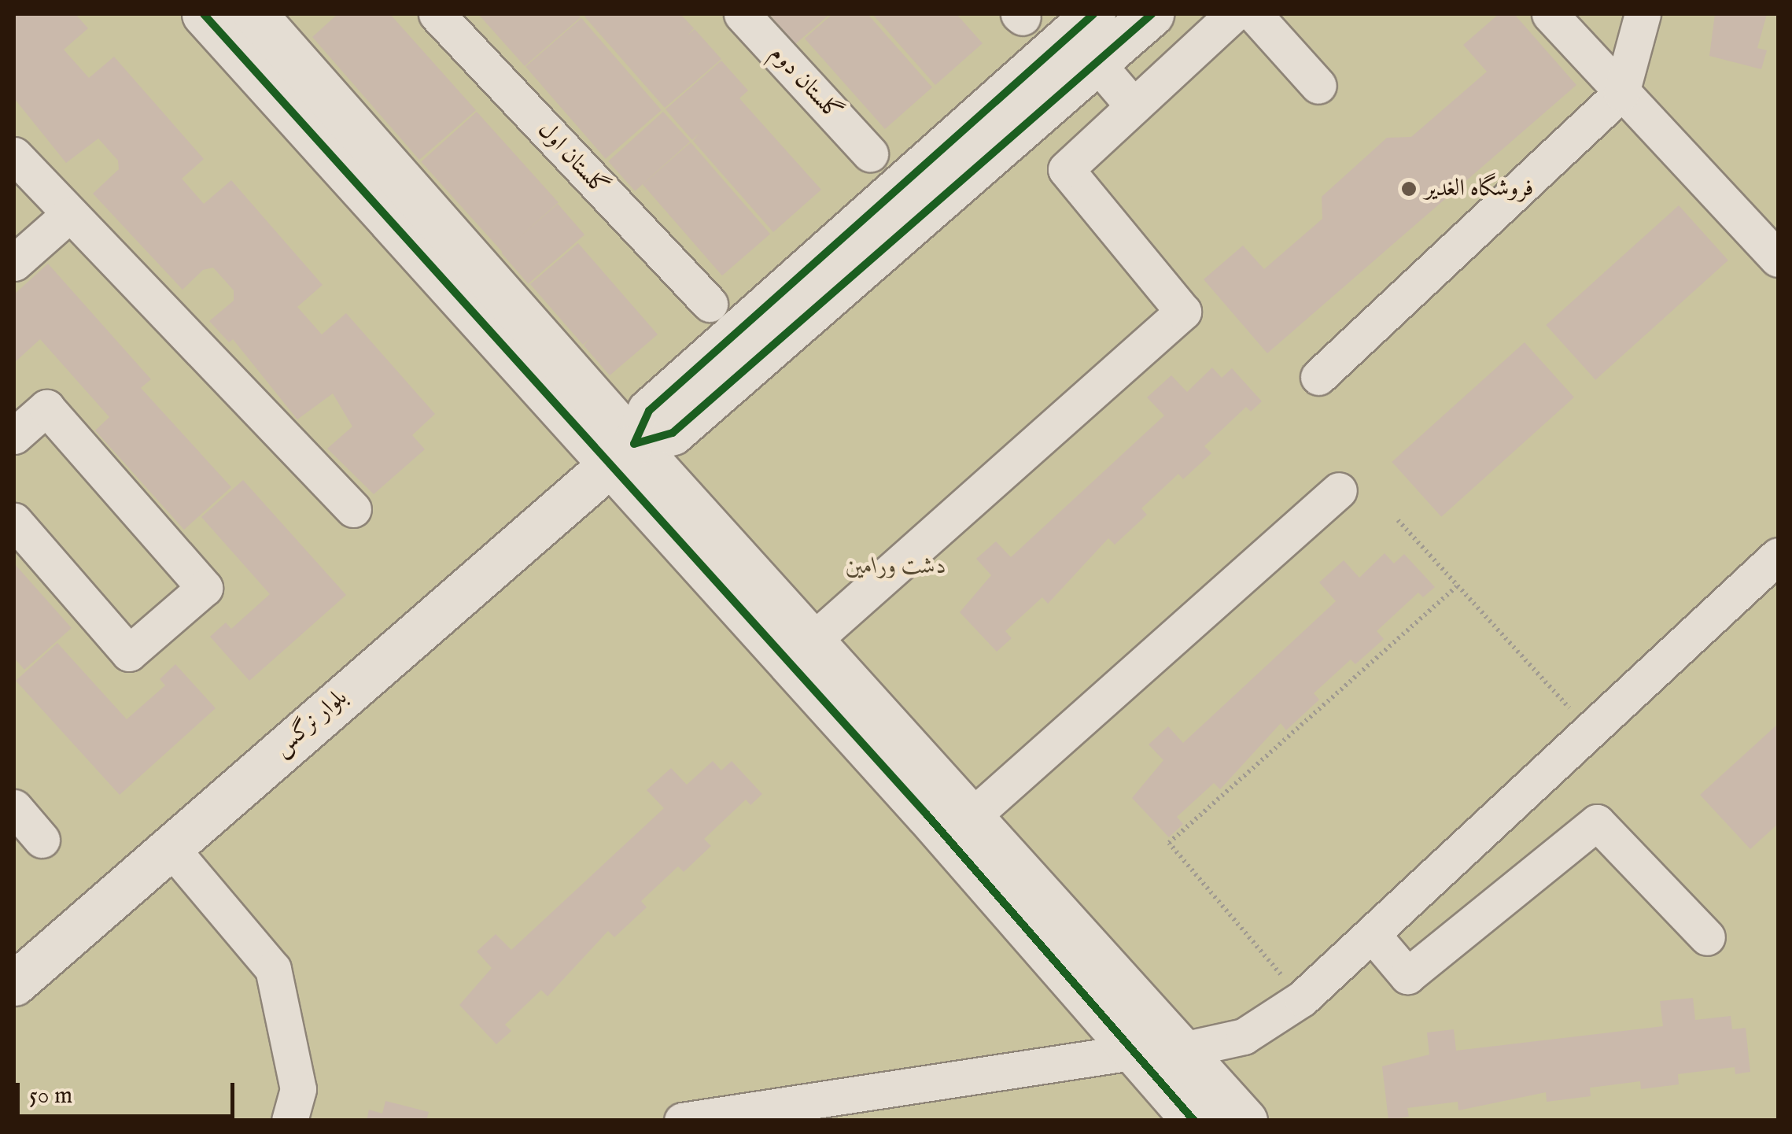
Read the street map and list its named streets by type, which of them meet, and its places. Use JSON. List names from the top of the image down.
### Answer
{
  "streets": {
    "street": ["گلستان دوم", "گلستان اول", "بلوار نرگس"]
  },
  "parks": ["دشت ورامین"],
  "places": ["فروشگاه الغدیر"],
  "scale_bar": "50 m"
}
